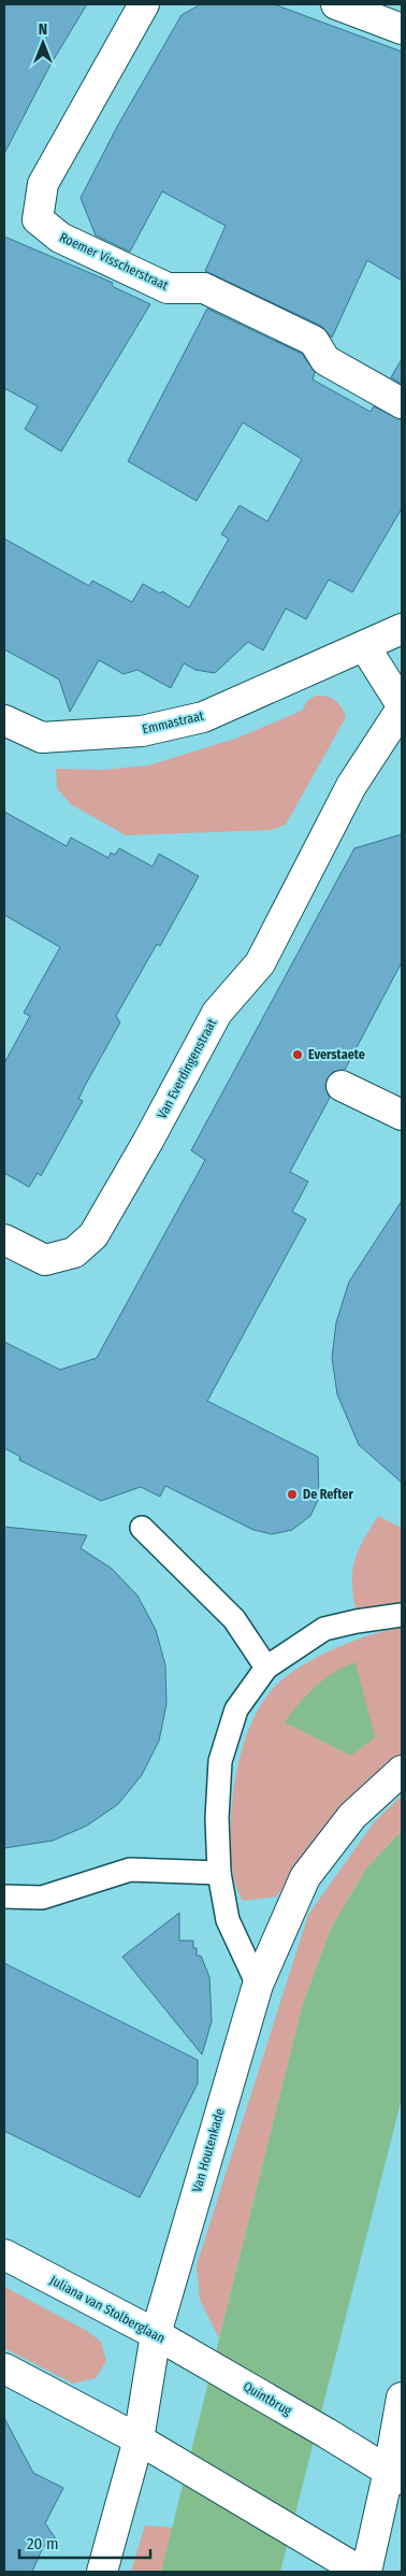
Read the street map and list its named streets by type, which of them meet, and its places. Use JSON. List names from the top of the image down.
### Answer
{
  "streets": {
    "street": [
      "Roemer Visscherstraat",
      "Emmastraat",
      "Van Everdingenstraat",
      "Van Houtenkade",
      "Juliana van Stolberglaan",
      "Quintbrug"
    ]
  },
  "crossings": [
    ["Van Houtenkade", "Juliana van Stolberglaan"],
    ["Juliana van Stolberglaan", "Quintbrug"]
  ],
  "places": ["Everstaete", "De Refter"],
  "scale_bar": "20 m",
  "north": "top"
}
